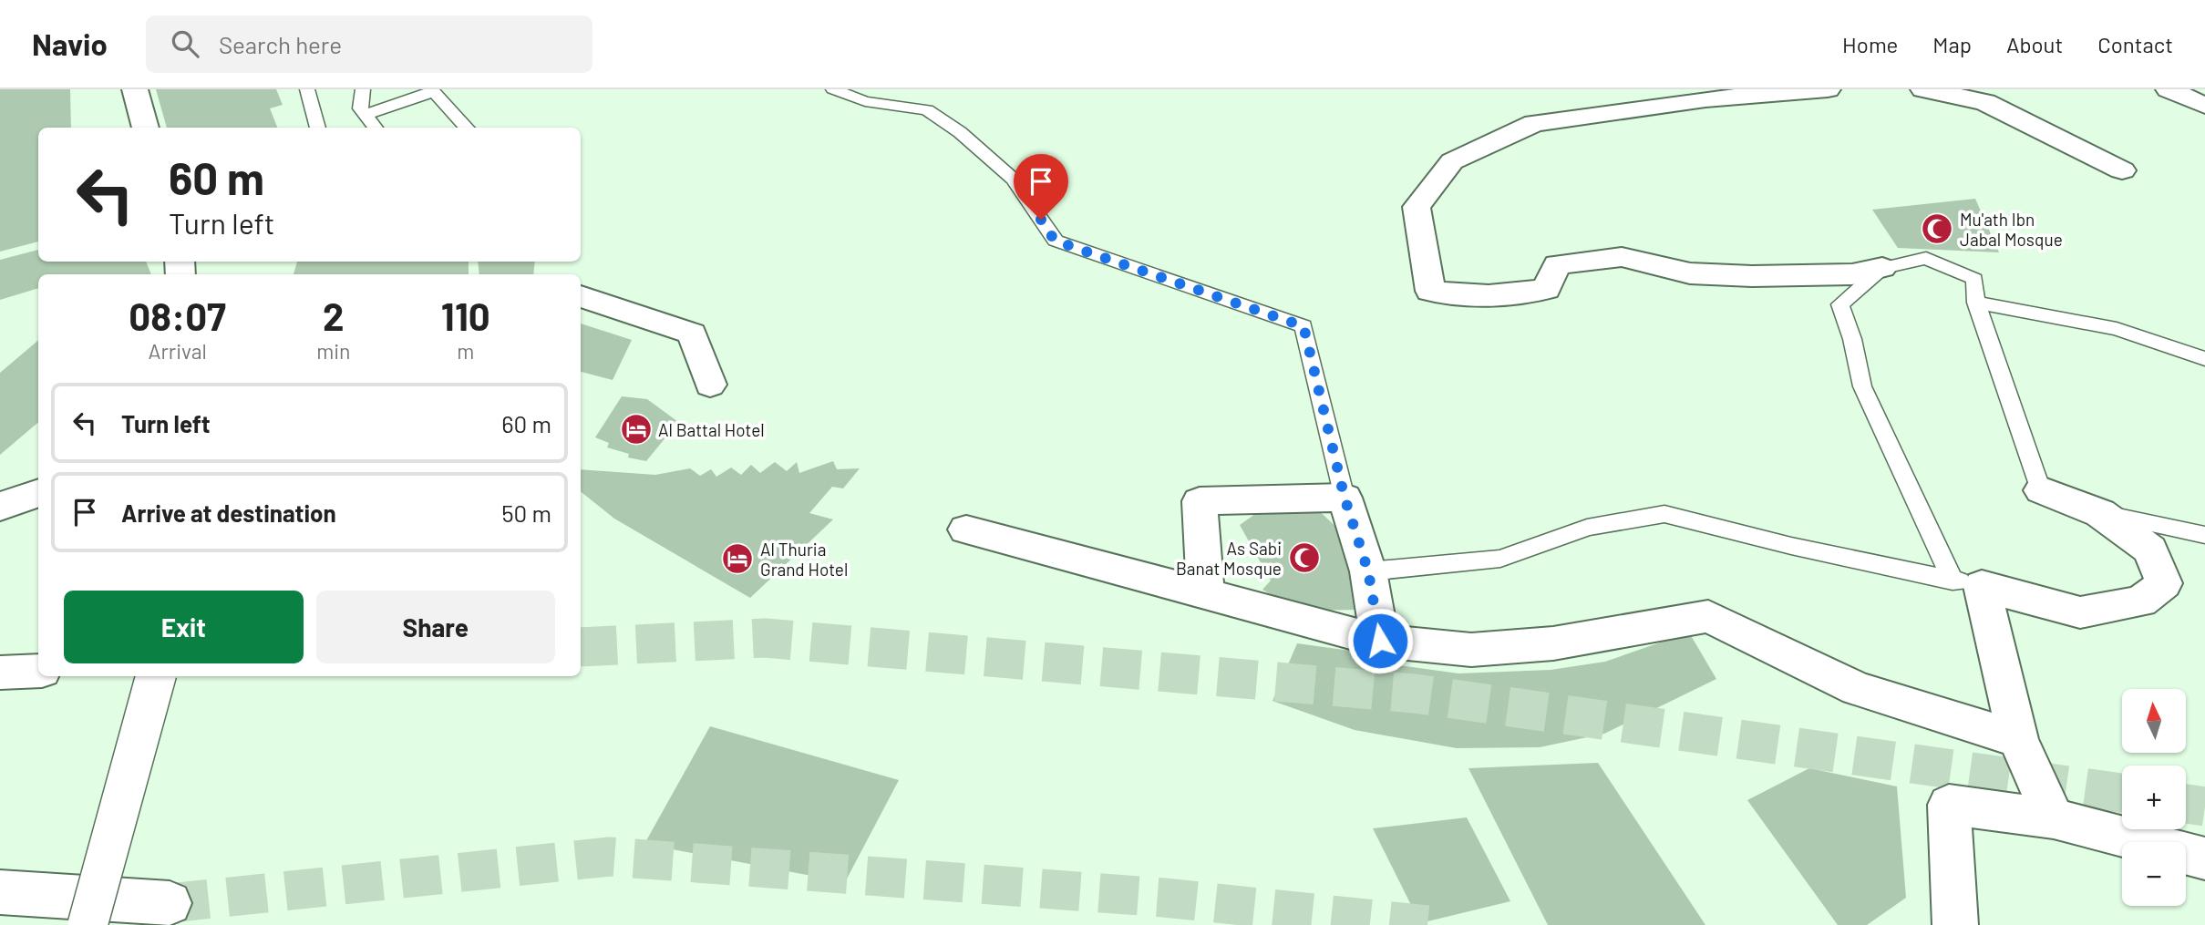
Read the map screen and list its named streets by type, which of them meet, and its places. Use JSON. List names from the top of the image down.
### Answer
{
  "places": {
    "mosque": ["Mu'ath Ibn Jabal Mosque", "As Sabi Banat Mosque"],
    "hotel": ["Al Battal Hotel", "Al Thuria Grand Hotel"]
  },
  "north": "top",
  "page": {
    "header": "Navio",
    "search": "Search here",
    "nav": [
      "Home",
      "Map",
      "About",
      "Contact"
    ],
    "turn": ["60 m", "Turn left"],
    "eta": [
      "08:07",
      "Arrival",
      "2",
      "min",
      "110",
      "m"
    ],
    "list": [
      {
        "name": "Turn left",
        "value": "60 m"
      },
      {
        "name": "Arrive at destination",
        "value": "50 m"
      }
    ],
    "buttons": ["Exit", "Share"],
    "map_buttons": ["+", "−"]
  }
}
